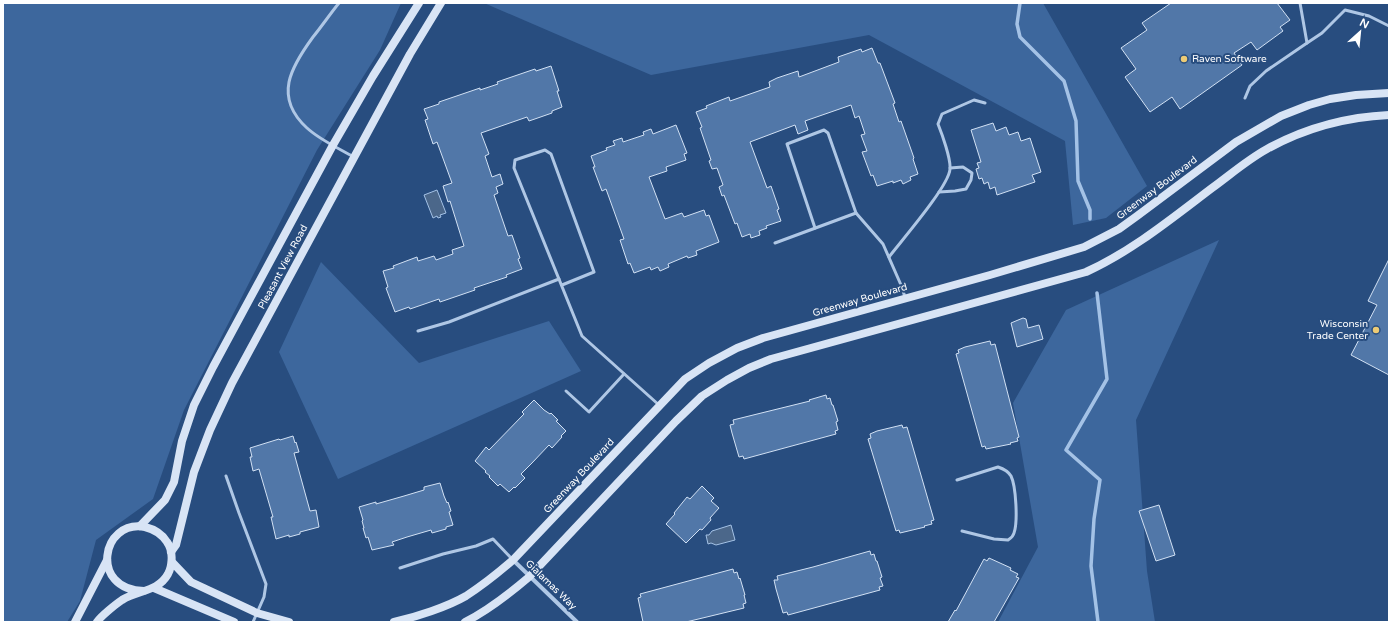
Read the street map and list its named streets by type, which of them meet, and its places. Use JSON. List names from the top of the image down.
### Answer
{
  "streets": {
    "street": ["Greenway Boulevard", "Pleasant View Road", "Gialamas Way"]
  },
  "crossings": [
    ["Greenway Boulevard", "Gialamas Way"]
  ],
  "places": ["Raven Software", "Wisconsin Trade Center"],
  "north": "top right"
}
